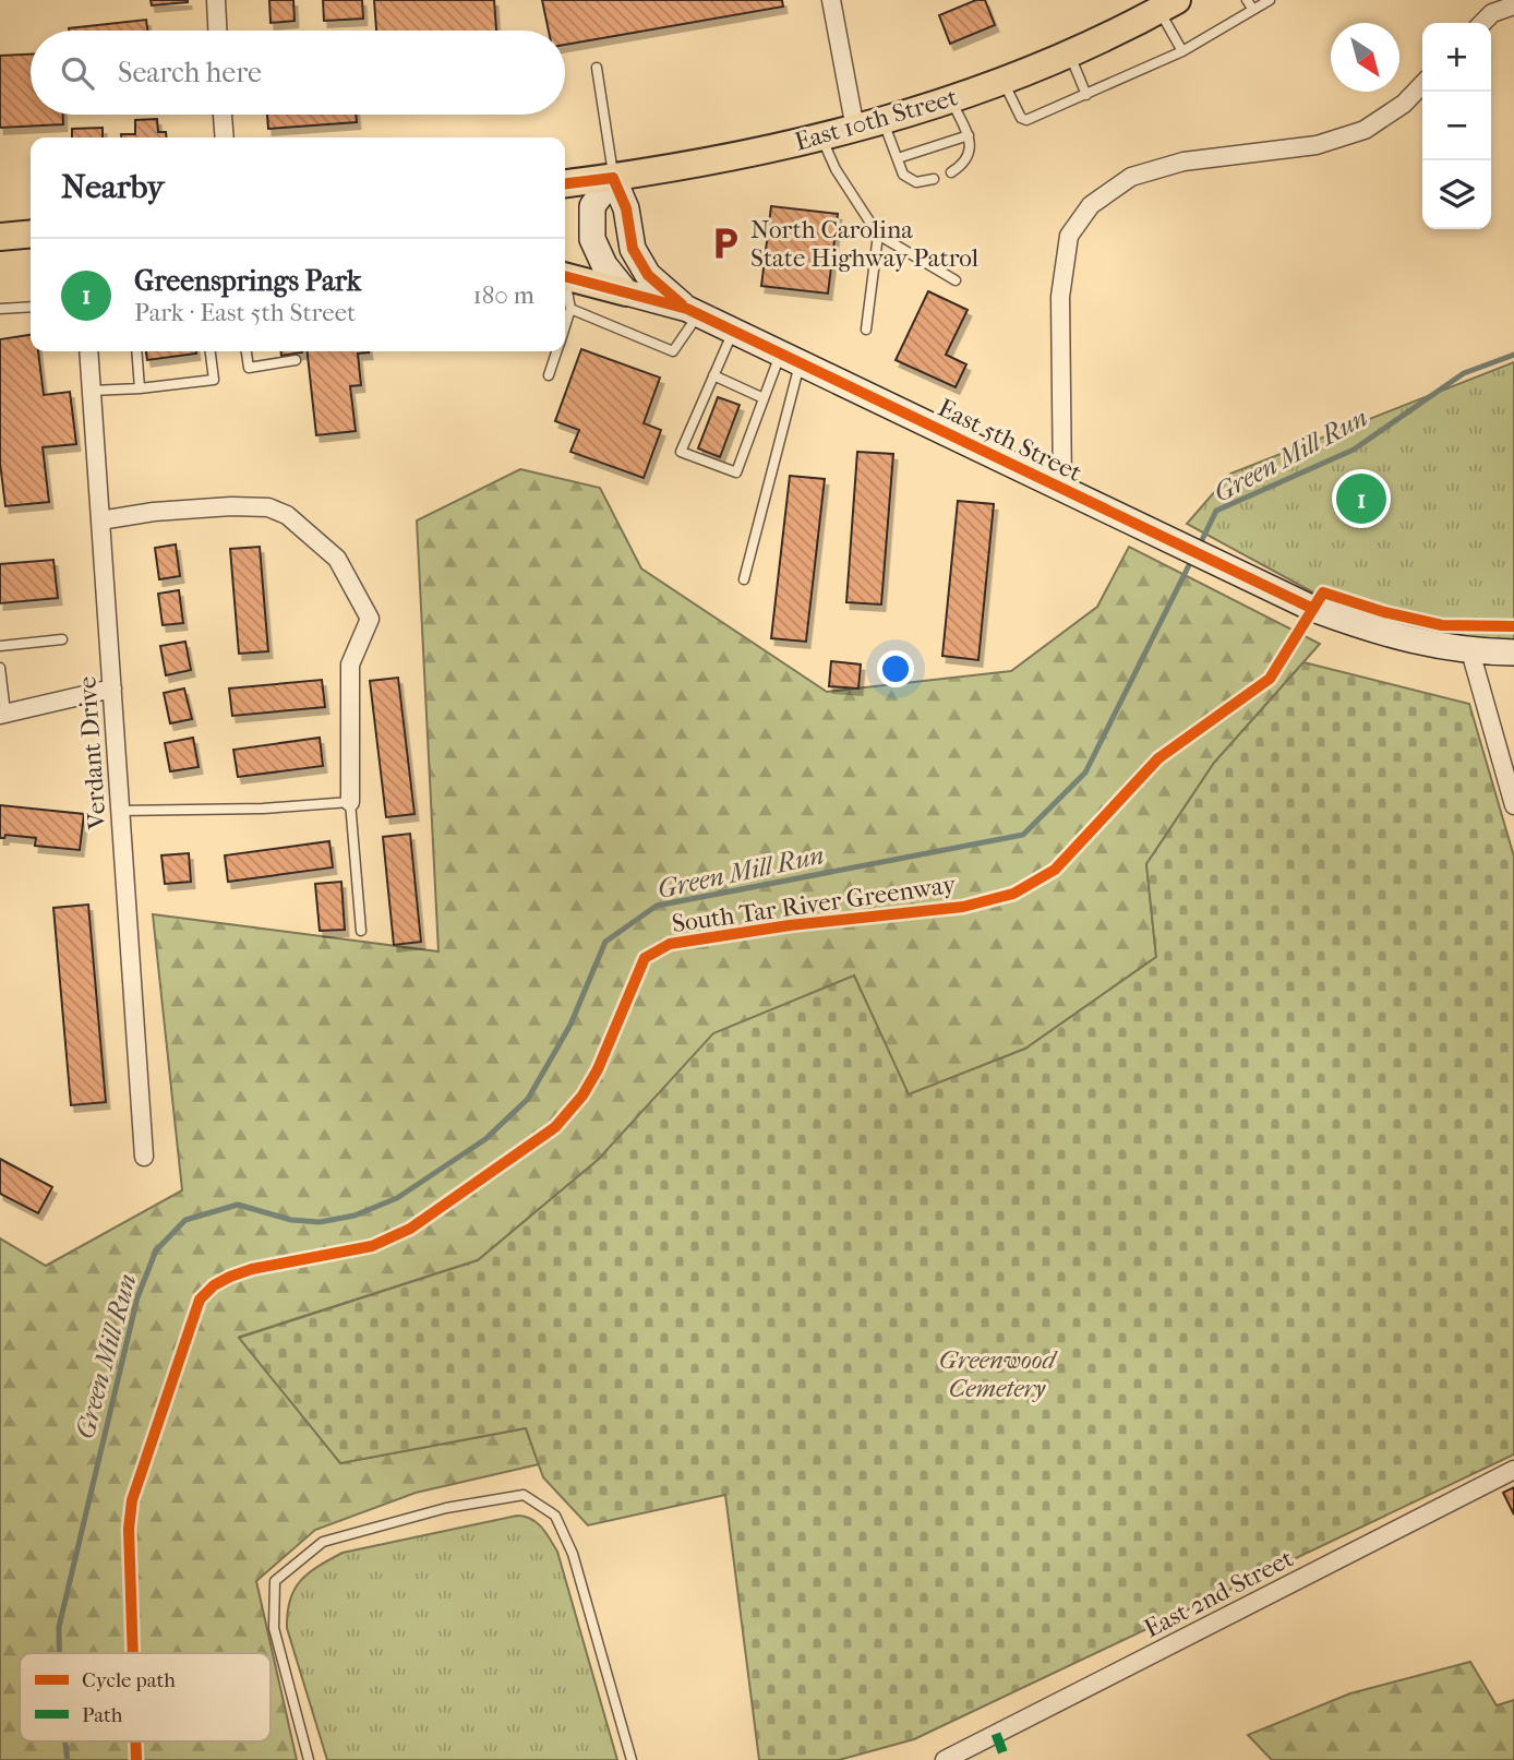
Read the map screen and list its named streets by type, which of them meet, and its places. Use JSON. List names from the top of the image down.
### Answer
{
  "streets": {
    "main road": ["East 10th Street", "East 5th Street"],
    "street": ["Verdant Drive", "East 2nd Street"],
    "cycle path": ["South Tar River Greenway"]
  },
  "crossings": [
    ["East 10th Street", "East 5th Street"]
  ],
  "water": ["Green Mill Run"],
  "parks": ["Greenwood Cemetery"],
  "places": {
    "parking": ["North Carolina State Highway Patrol"]
  },
  "legend": ["Cycle path", "Path"],
  "north": "bottom right",
  "page": {
    "map_buttons": ["+", "−"],
    "search": "Search here",
    "heading": "Nearby",
    "list": [
      {
        "mark": "1",
        "name": "Greensprings Park",
        "note": "Park · East 5th Street",
        "value": "180 m"
      }
    ],
    "pins": "1"
  }
}
